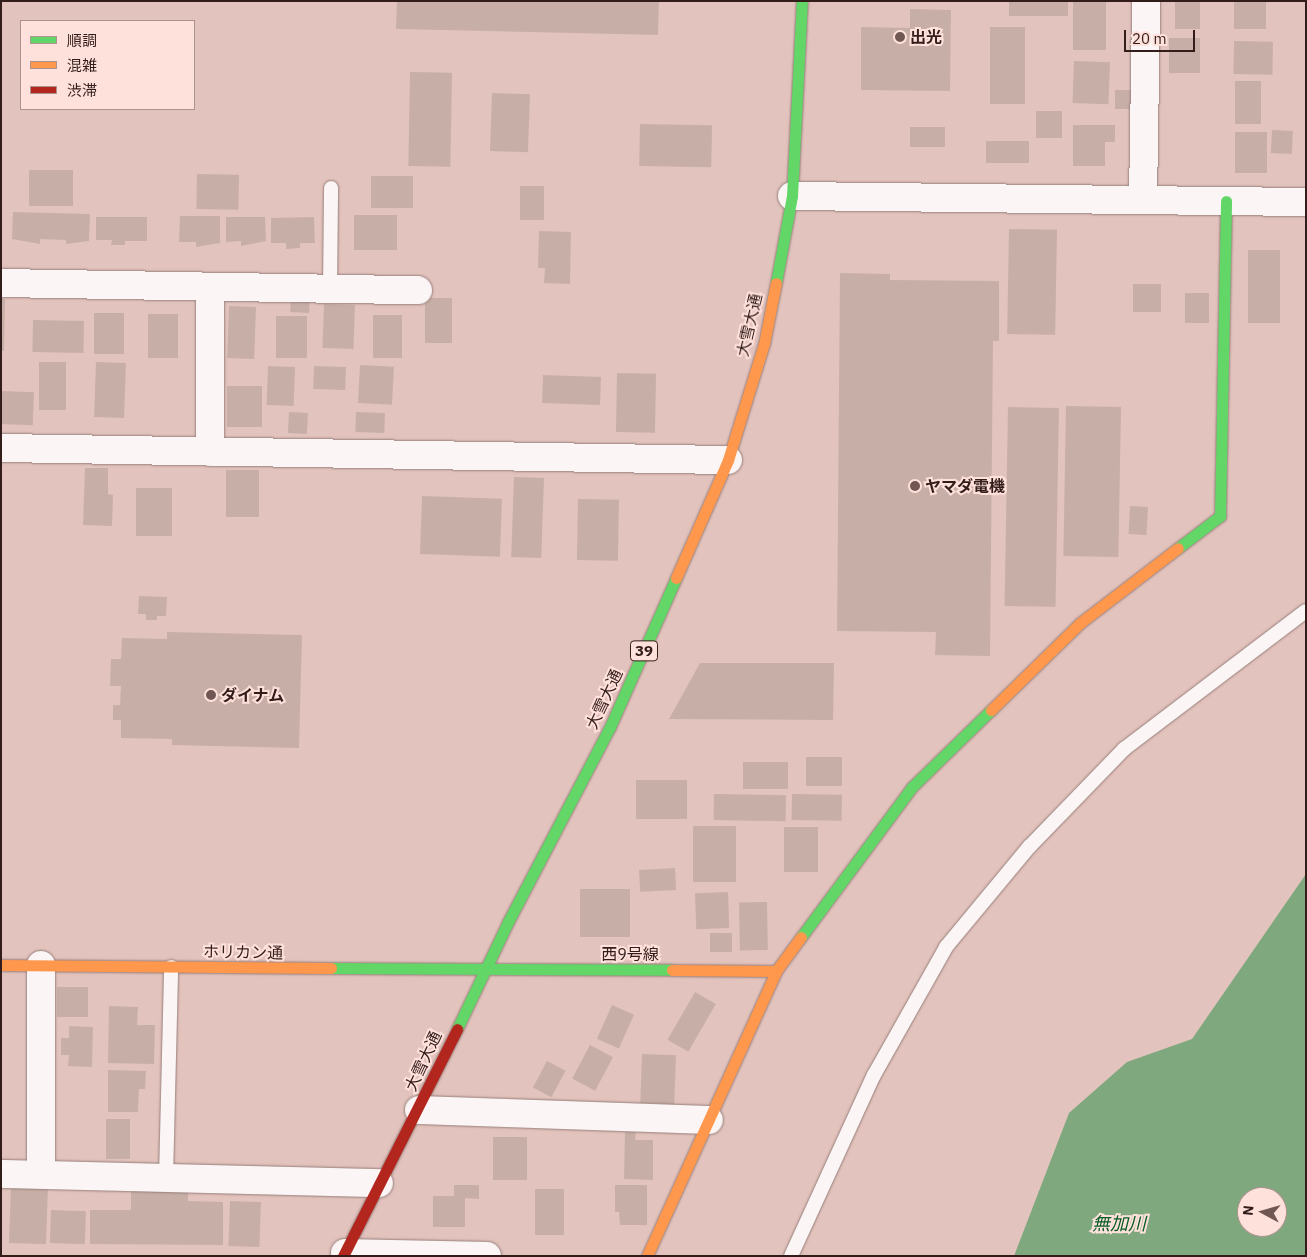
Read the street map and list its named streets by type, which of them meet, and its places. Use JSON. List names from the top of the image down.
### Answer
{
  "streets": {
    "main road": [
      "大雪大通",
      "39",
      "ホリカン通",
      "西9号線"
    ]
  },
  "crossings": [
    ["大雪大通", "ホリカン通"],
    ["大雪大通", "西9号線"],
    ["ホリカン通", "西9号線"]
  ],
  "water": ["無加川"],
  "places": ["出光", "ヤマダ電機", "ダイナム"],
  "legend": ["順調", "混雑", "渋滞"],
  "scale_bar": "20 m",
  "north": "left"
}
